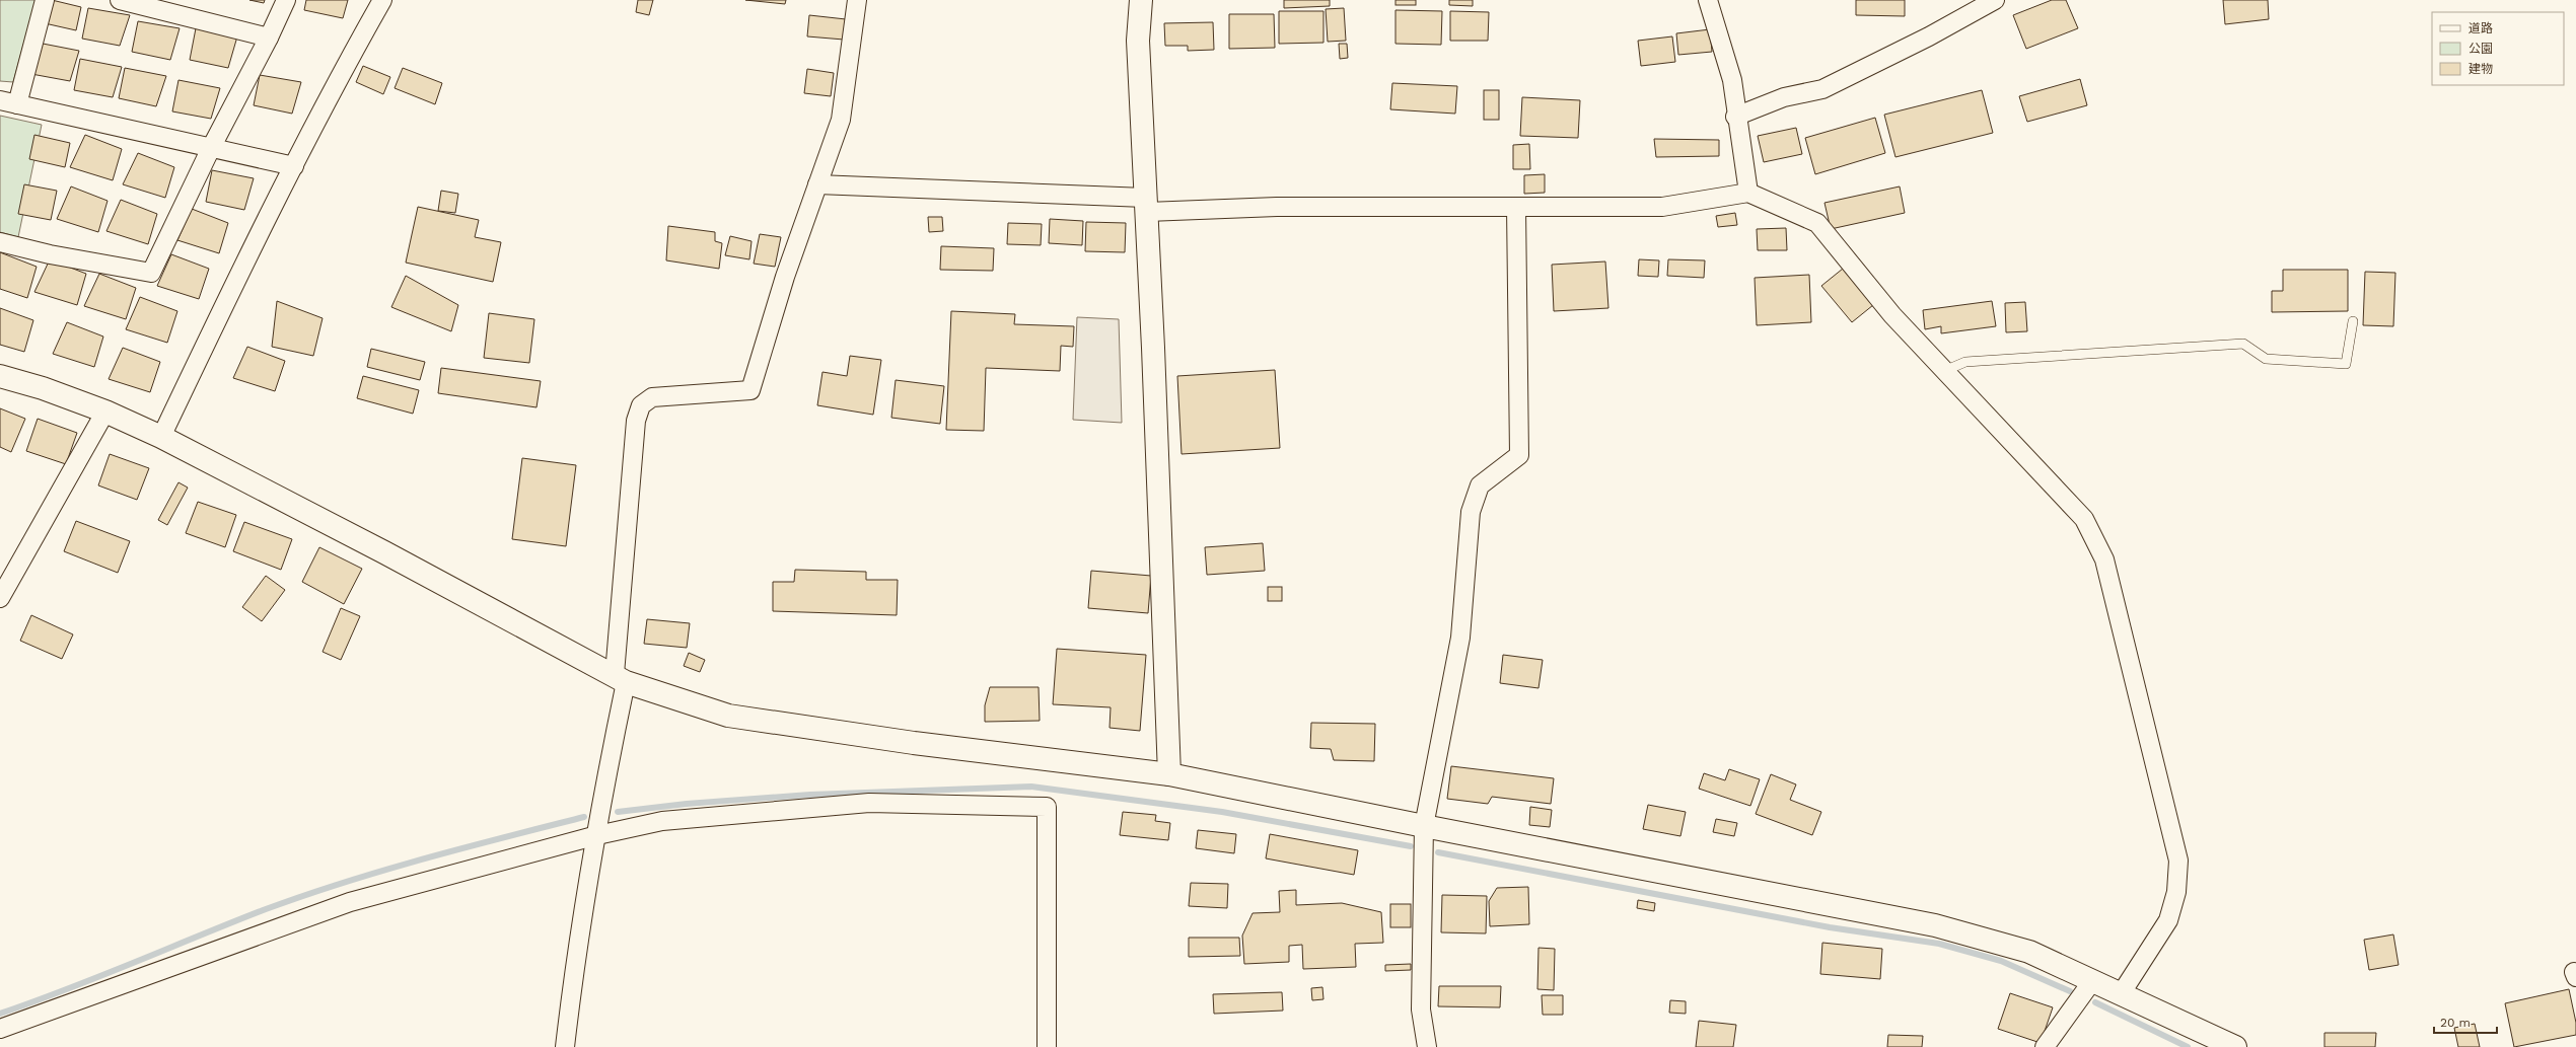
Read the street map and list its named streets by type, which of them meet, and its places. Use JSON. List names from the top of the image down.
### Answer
{
  "legend": ["道路", "公園", "建物"],
  "scale_bar": "20 m"
}
